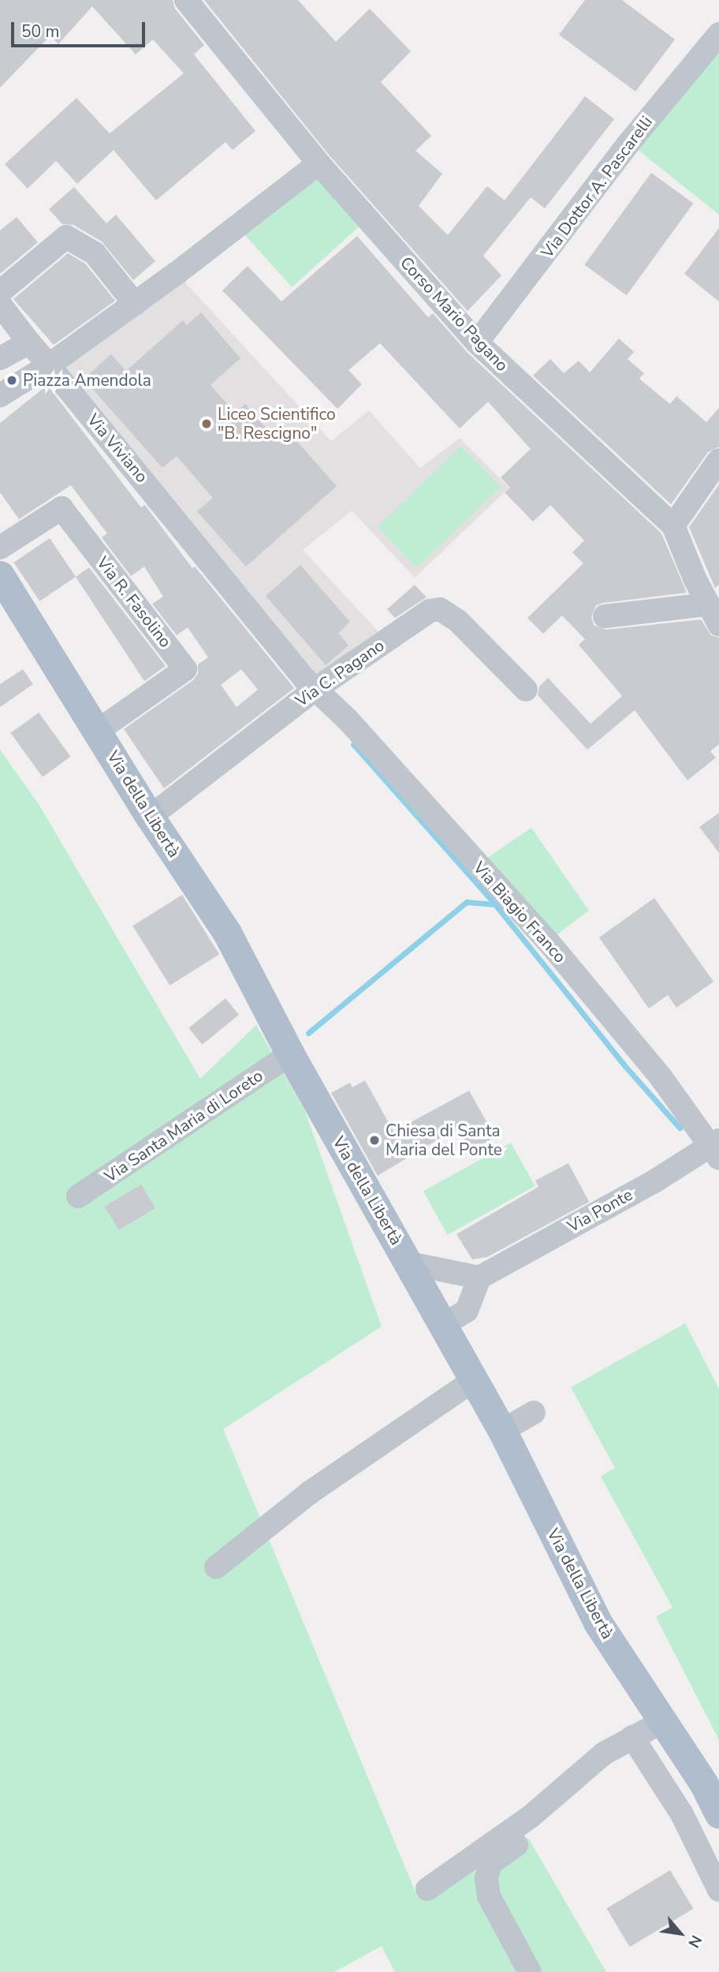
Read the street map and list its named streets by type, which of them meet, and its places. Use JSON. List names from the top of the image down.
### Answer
{
  "streets": {
    "main road": ["Via della Libertà"],
    "street": [
      "Via Dottor A. Pascarelli",
      "Corso Mario Pagano",
      "Via Viviano",
      "Via R. Fasolino",
      "Via C. Pagano",
      "Via Biagio Franco",
      "Via Santa Maria di Loreto",
      "Via Ponte"
    ]
  },
  "crossings": [
    ["Via Dottor A. Pascarelli", "Corso Mario Pagano"],
    ["Via Viviano", "Via C. Pagano"],
    ["Via Viviano", "Via Biagio Franco"],
    ["Via R. Fasolino", "Via della Libertà"],
    ["Via C. Pagano", "Via della Libertà"],
    ["Via C. Pagano", "Via Biagio Franco"],
    ["Via della Libertà", "Via Santa Maria di Loreto"],
    ["Via Biagio Franco", "Via Ponte"]
  ],
  "places": ["Piazza Amendola", "Liceo Scientifico \"B. Rescigno\"", "Chiesa di Santa Maria del Ponte"],
  "scale_bar": "50 m",
  "north": "bottom right"
}
